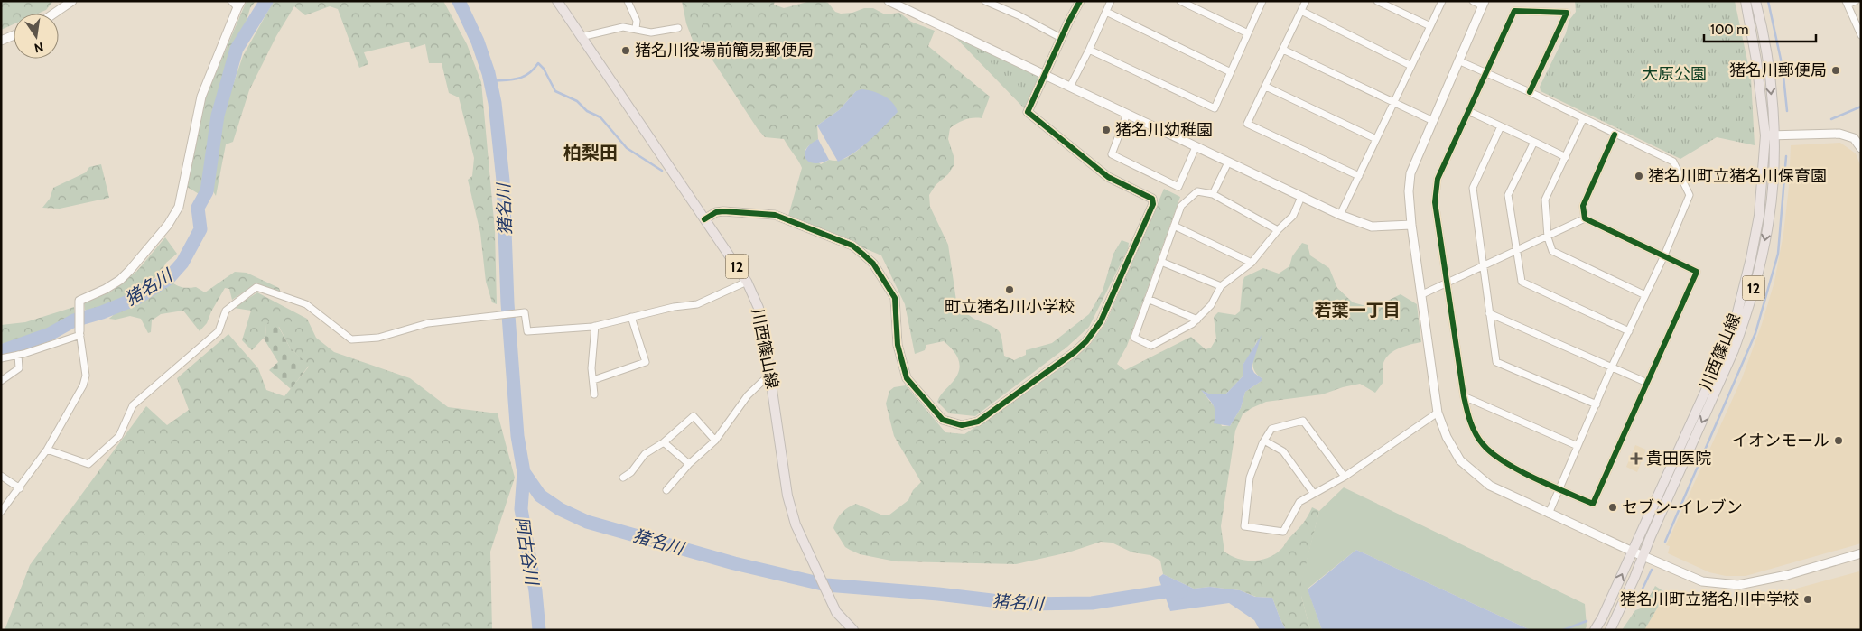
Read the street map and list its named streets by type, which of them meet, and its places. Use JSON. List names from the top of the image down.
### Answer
{
  "streets": {
    "main road": ["12", "川西篠山線"]
  },
  "districts": ["柏梨田", "若葉一丁目"],
  "water": ["猪名川", "阿古谷川"],
  "parks": ["大原公園"],
  "places": {
    "other": [
      "猪名川役場前簡易郵便局",
      "猪名川郵便局",
      "猪名川幼稚園",
      "猪名川町立猪名川保育園",
      "町立猪名川小学校",
      "イオンモール",
      "セブン-イレブン",
      "猪名川町立猪名川中学校"
    ],
    "health": ["貴田医院"]
  },
  "scale_bar": "100 m",
  "north": "bottom"
}
